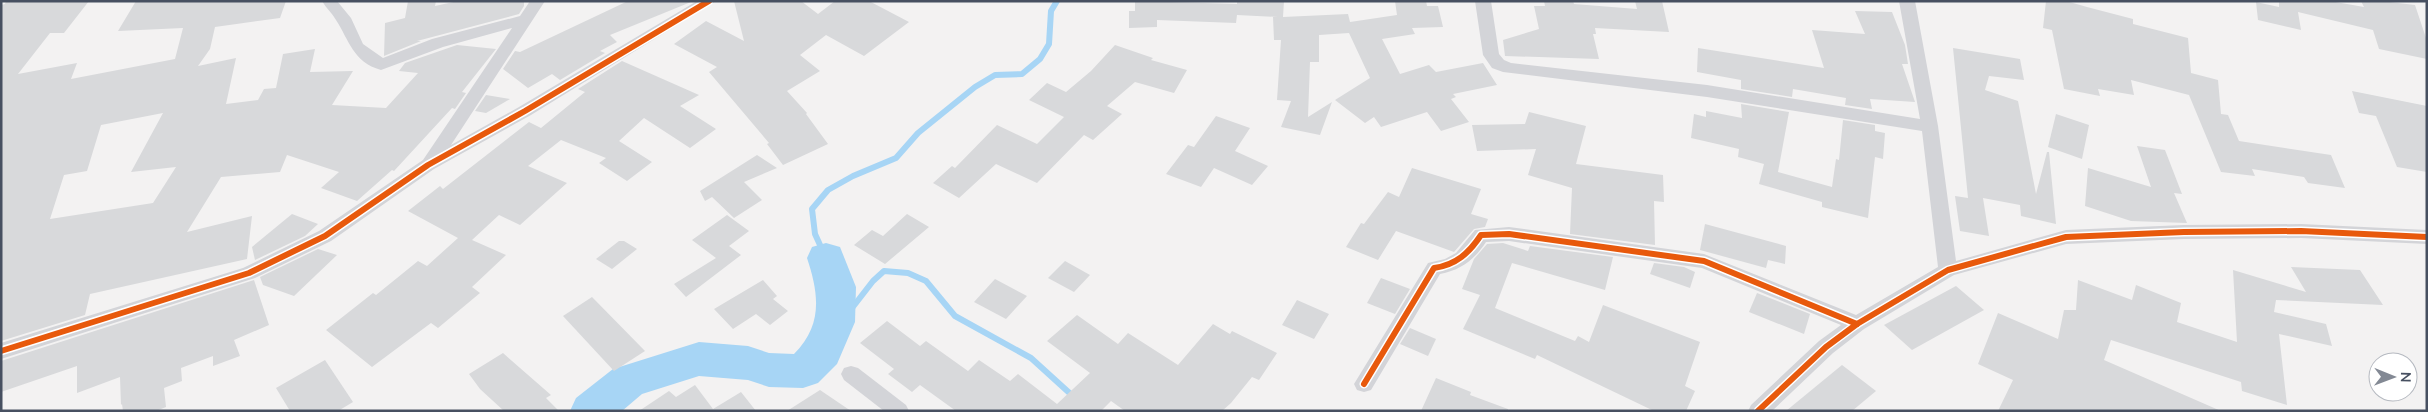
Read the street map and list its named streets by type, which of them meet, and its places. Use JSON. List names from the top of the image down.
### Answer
{
  "north": "right"
}
